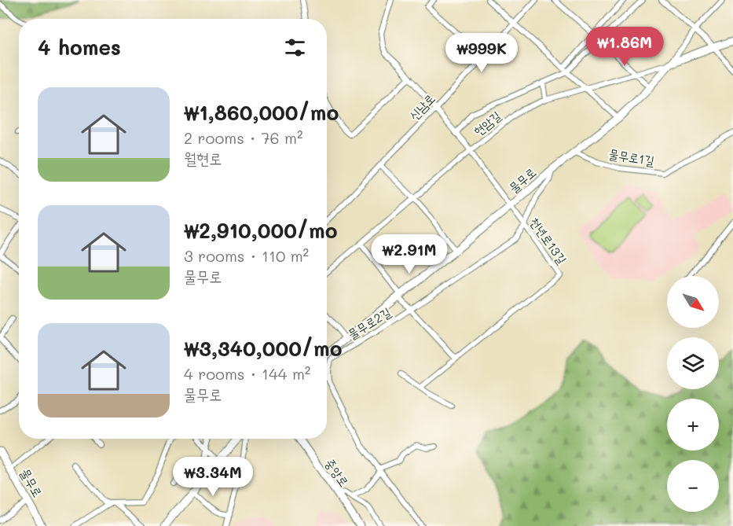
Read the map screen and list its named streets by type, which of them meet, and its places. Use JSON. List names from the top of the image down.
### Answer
{
  "streets": {
    "main road": ["물무로", "중앙로"],
    "street": [
      "신남로",
      "현암길",
      "물무로1길",
      "천년로13길",
      "물무로2길"
    ]
  },
  "crossings": [
    ["신남로", "천년로13길"],
    ["현암길", "물무로"],
    ["현암길", "천년로13길"],
    ["물무로1길", "물무로"],
    ["물무로", "천년로13길"],
    ["물무로", "물무로2길"],
    ["천년로13길", "물무로2길"]
  ],
  "north": "bottom right",
  "page": {
    "heading": "4 homes",
    "price": [
      "₩1.86M",
      "₩999K",
      "₩2.91M",
      "₩3.34M"
    ],
    "list": [
      {
        "name": "₩1,860,000/mo",
        "note": "2 rooms · 76 m² · 월현로"
      },
      {
        "name": "₩2,910,000/mo",
        "note": "3 rooms · 110 m² · 물무로"
      },
      {
        "name": "₩3,340,000/mo",
        "note": "4 rooms · 144 m² · 물무로"
      }
    ],
    "map_buttons": ["+", "−"]
  }
}
